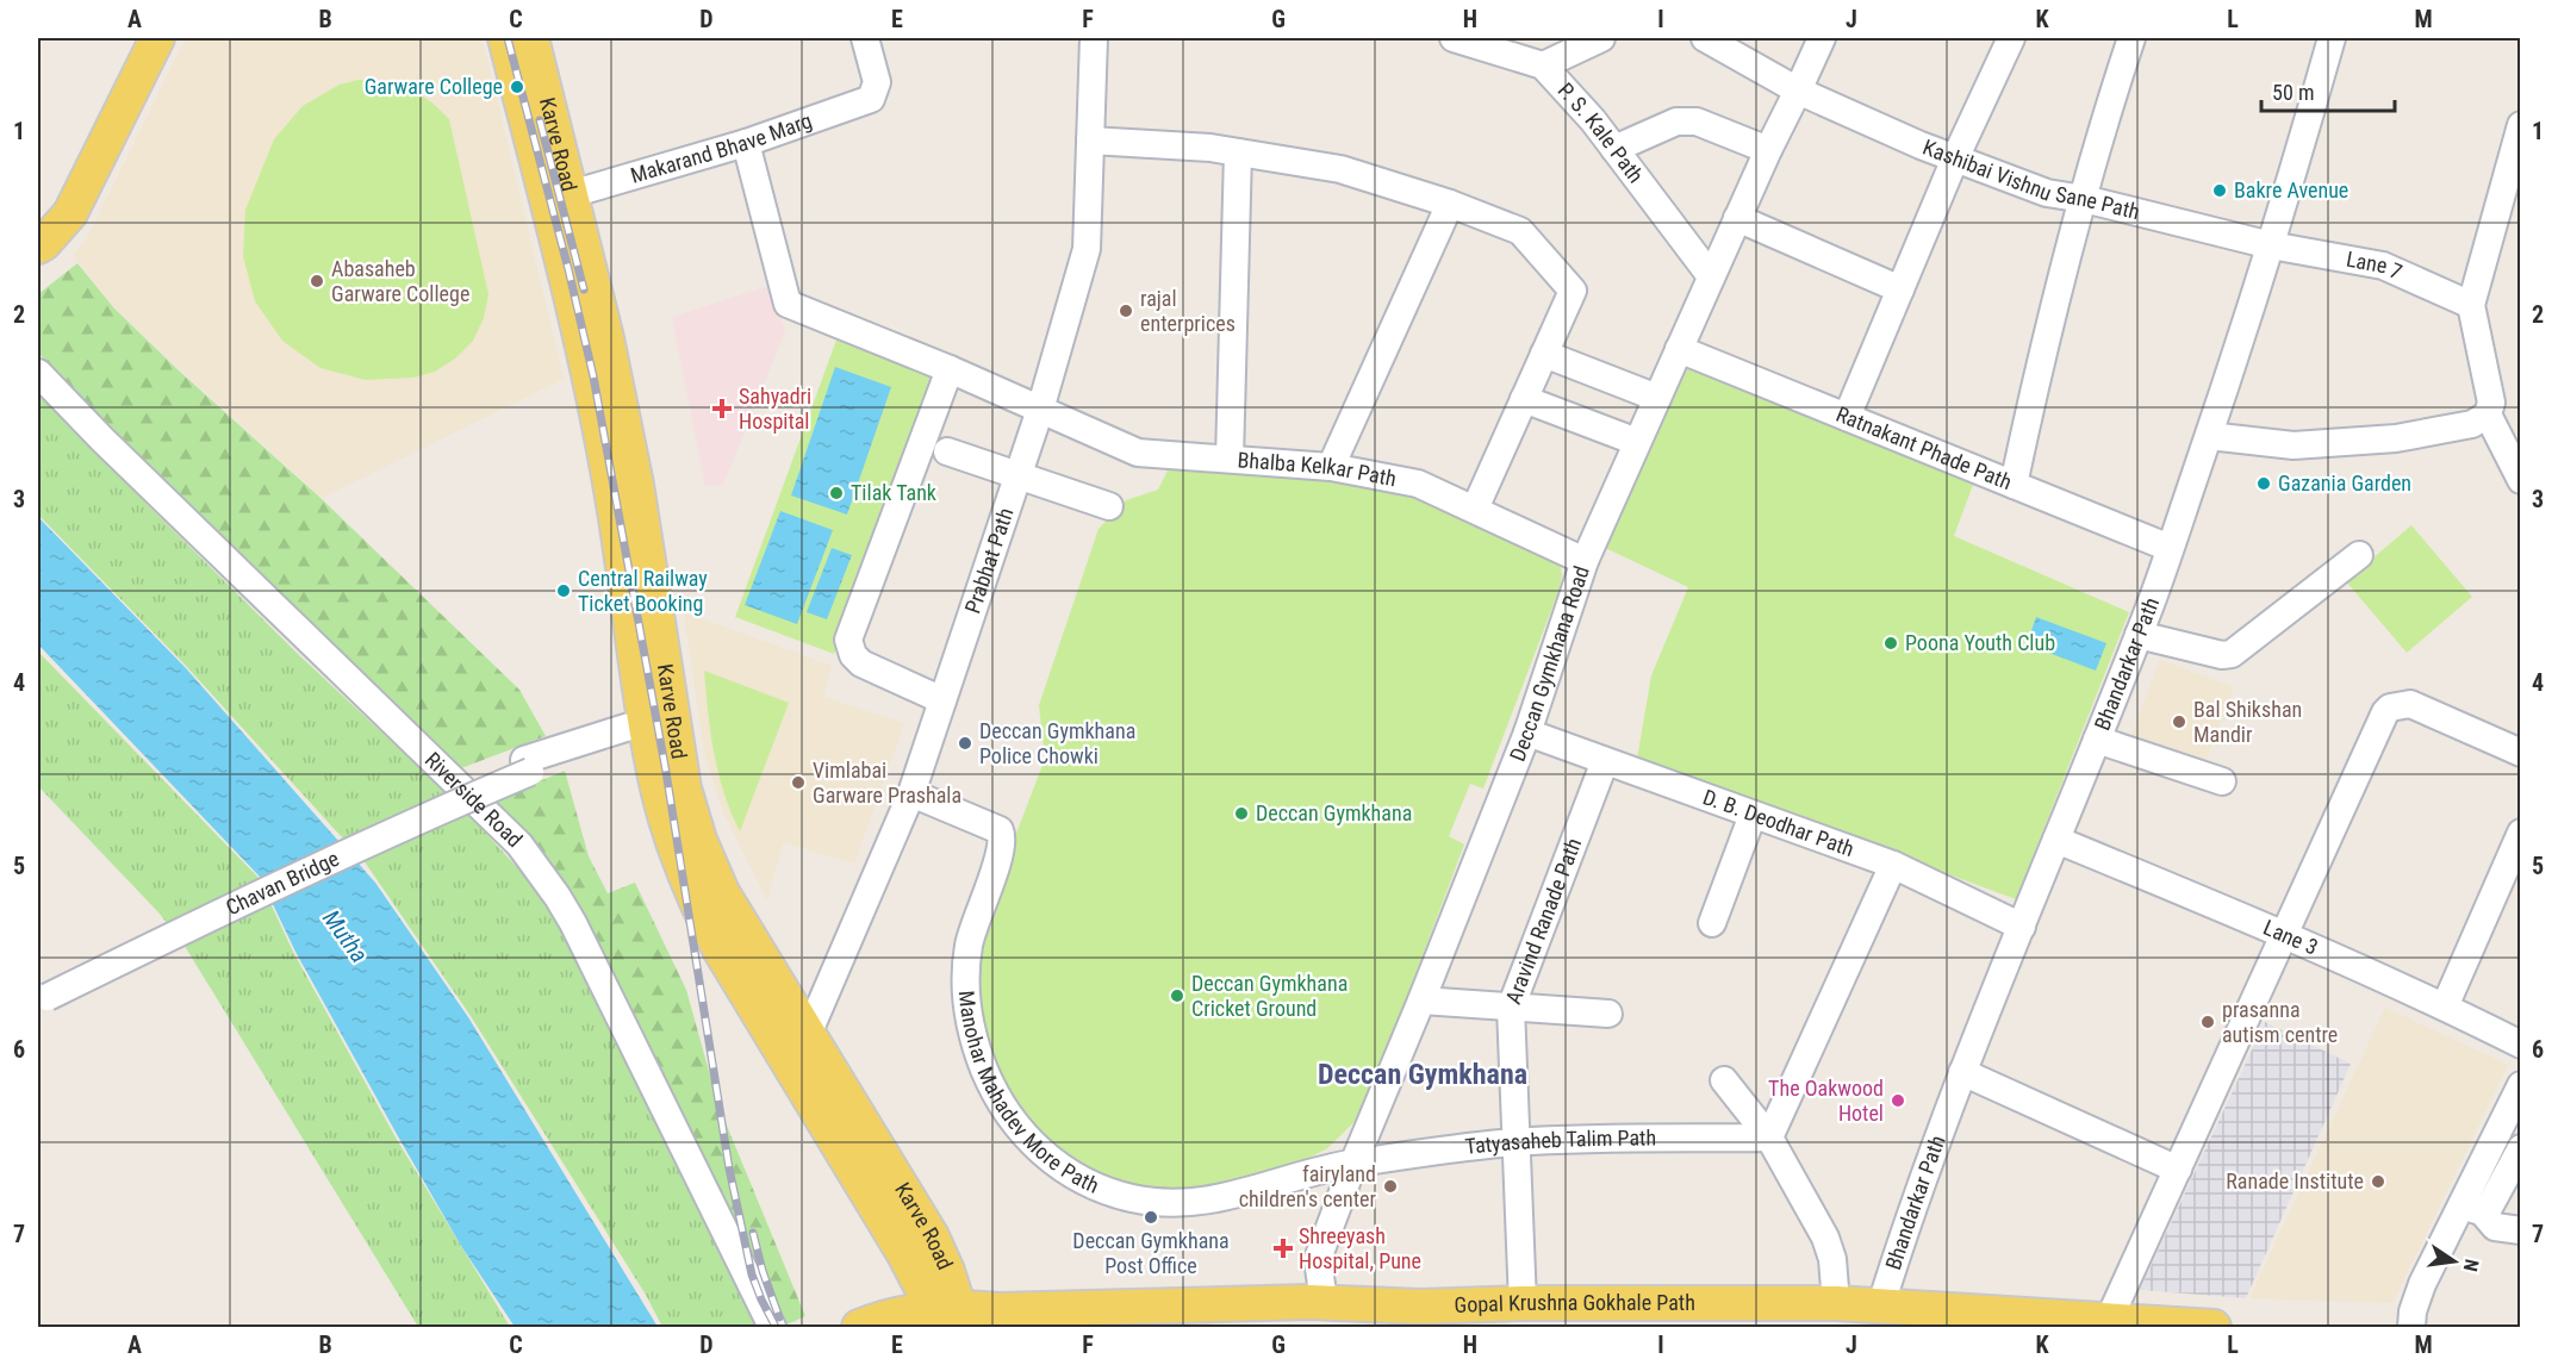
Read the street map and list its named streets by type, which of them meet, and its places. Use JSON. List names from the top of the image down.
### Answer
{
  "streets": {
    "main road": ["Karve Road", "Gopal Krushna Gokhale Path"],
    "street": [
      "P. S. Kale Path",
      "Makarand Bhave Marg",
      "Kashibai Vishnu Sane Path",
      "Lane 7",
      "Ratnakant Phade Path",
      "Bhalba Kelkar Path",
      "Prabhat Path",
      "Deccan Gymkhana Road",
      "Bhandarkar Path",
      "Riverside Road",
      "D. B. Deodhar Path",
      "Chavan Bridge",
      "Aravind Ranade Path",
      "Lane 3",
      "Manohar Mahadev More Path",
      "Tatyasaheb Talim Path"
    ]
  },
  "crossings": [
    ["P. S. Kale Path", "Deccan Gymkhana Road"],
    ["Karve Road", "Makarand Bhave Marg"],
    ["Karve Road", "Prabhat Path"],
    ["Karve Road", "Chavan Bridge"],
    ["Karve Road", "Gopal Krushna Gokhale Path"],
    ["Makarand Bhave Marg", "Bhalba Kelkar Path"],
    ["Kashibai Vishnu Sane Path", "Lane 7"],
    ["Kashibai Vishnu Sane Path", "Deccan Gymkhana Road"],
    ["Kashibai Vishnu Sane Path", "Bhandarkar Path"],
    ["Lane 7", "Bhandarkar Path"],
    ["Ratnakant Phade Path", "Deccan Gymkhana Road"],
    ["Ratnakant Phade Path", "Bhandarkar Path"],
    ["Bhalba Kelkar Path", "Prabhat Path"],
    ["Bhalba Kelkar Path", "Deccan Gymkhana Road"],
    ["Prabhat Path", "Manohar Mahadev More Path"],
    ["Deccan Gymkhana Road", "D. B. Deodhar Path"],
    ["Deccan Gymkhana Road", "Manohar Mahadev More Path"],
    ["Deccan Gymkhana Road", "Tatyasaheb Talim Path"],
    ["Deccan Gymkhana Road", "Gopal Krushna Gokhale Path"],
    ["Bhandarkar Path", "D. B. Deodhar Path"],
    ["Bhandarkar Path", "Lane 3"],
    ["Bhandarkar Path", "Gopal Krushna Gokhale Path"],
    ["D. B. Deodhar Path", "Aravind Ranade Path"],
    ["Aravind Ranade Path", "Tatyasaheb Talim Path"],
    ["Aravind Ranade Path", "Gopal Krushna Gokhale Path"],
    ["Manohar Mahadev More Path", "Tatyasaheb Talim Path"]
  ],
  "districts": ["Deccan Gymkhana"],
  "water": ["Mutha"],
  "places": {
    "other": [
      "Garware College",
      "Bakre Avenue",
      "Abasaheb Garware College",
      "rajal enterprices",
      "Gazania Garden",
      "Tilak Tank",
      "Central Railway Ticket Booking",
      "Poona Youth Club",
      "Bal Shikshan Mandir",
      "Deccan Gymkhana Police Chowki",
      "Vimlabai Garware Prashala",
      "Deccan Gymkhana",
      "Deccan Gymkhana Cricket Ground",
      "prasanna autism centre",
      "The Oakwood Hotel",
      "Ranade Institute",
      "fairyland children's center",
      "Deccan Gymkhana Post Office"
    ],
    "health": ["Sahyadri Hospital", "Shreeyash Hospital, Pune"]
  },
  "scale_bar": "50 m",
  "north": "right",
  "grid": {
    "columns": [
      "A",
      "B",
      "C",
      "D",
      "E",
      "F",
      "G",
      "H",
      "I",
      "J",
      "K",
      "L",
      "M"
    ],
    "rows": [
      "1",
      "2",
      "3",
      "4",
      "5",
      "6",
      "7"
    ]
  }
}
